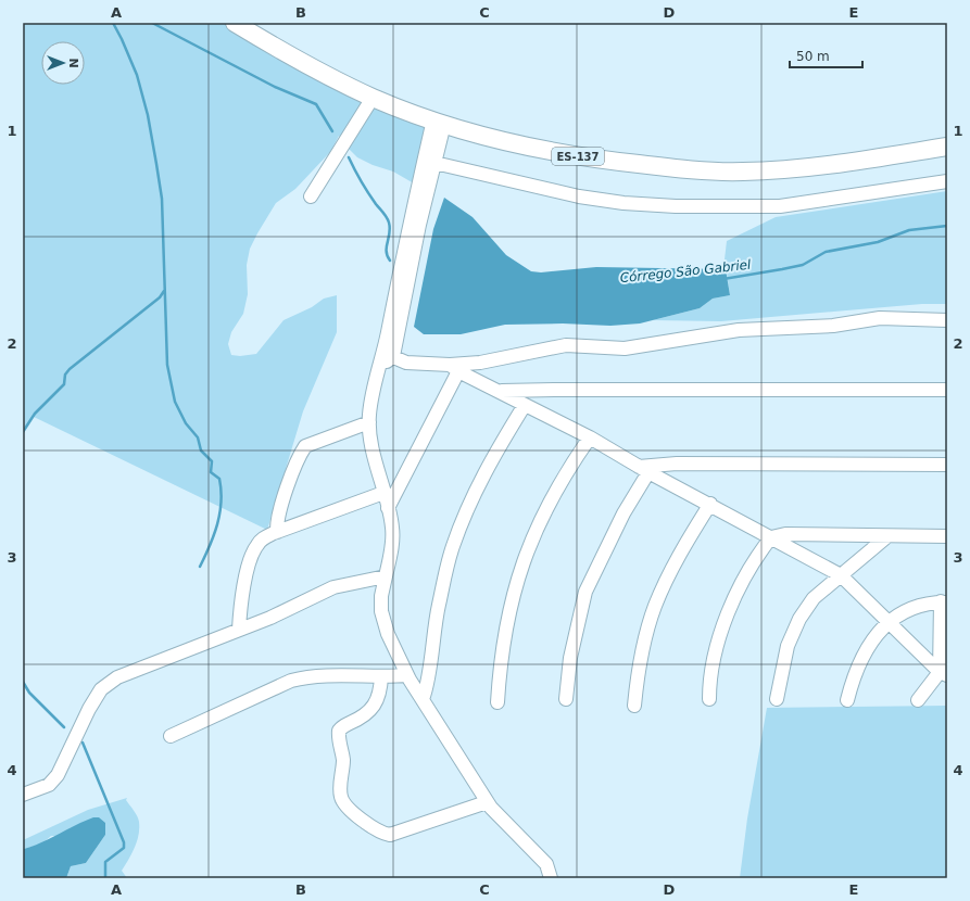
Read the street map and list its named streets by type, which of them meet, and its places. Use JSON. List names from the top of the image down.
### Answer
{
  "streets": {
    "main road": ["ES-137"]
  },
  "water": ["Córrego São Gabriel"],
  "scale_bar": "50 m",
  "north": "right",
  "grid": {
    "columns": [
      "A",
      "B",
      "C",
      "D",
      "E"
    ],
    "rows": [
      "1",
      "2",
      "3",
      "4"
    ]
  }
}
